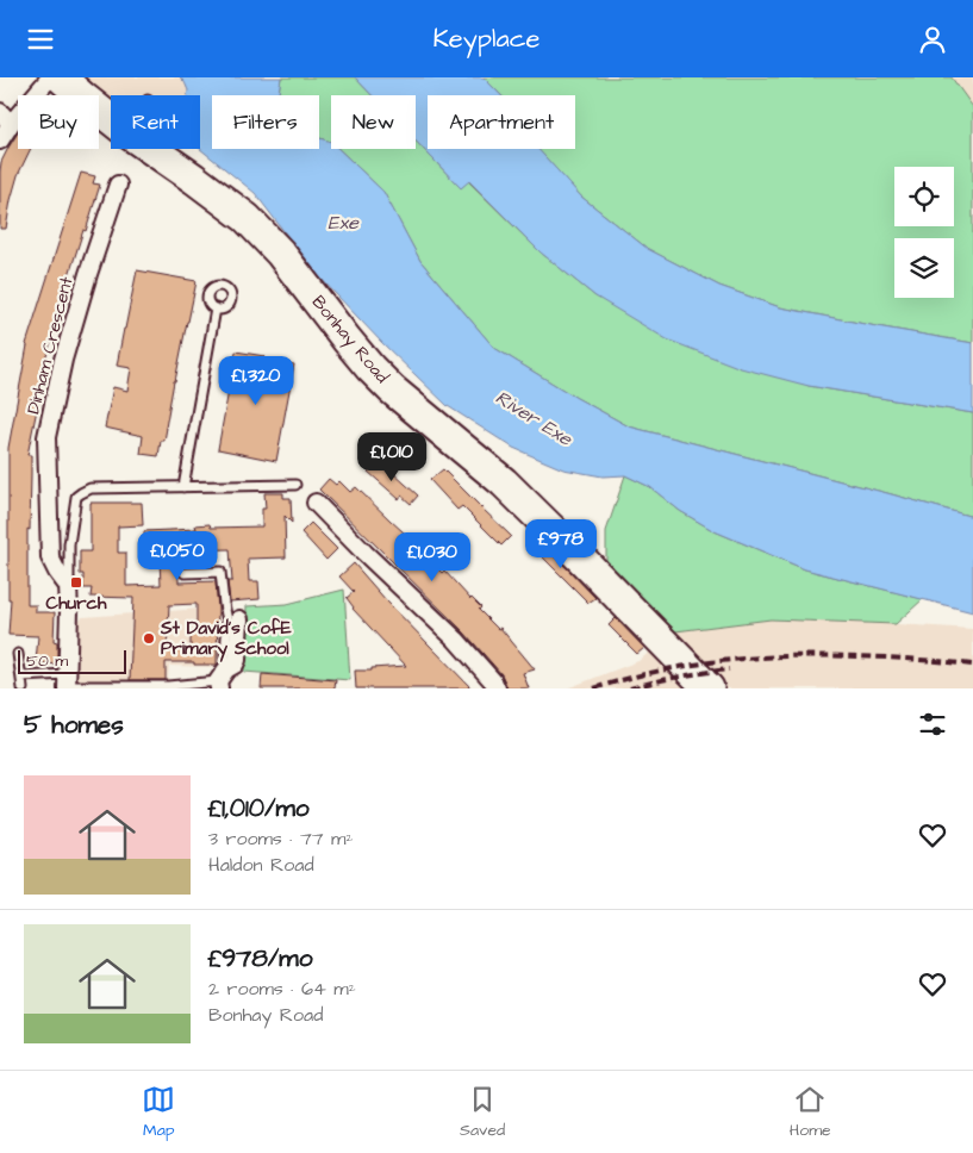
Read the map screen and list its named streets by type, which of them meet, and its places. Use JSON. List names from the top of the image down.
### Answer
{
  "streets": {
    "highway": ["Bonhay Road"],
    "street": ["Dinham Crescent"]
  },
  "water": ["Exe", "River Exe"],
  "places": {
    "transit": ["Church"],
    "other": ["St David's CofE Primary School"]
  },
  "scale_bar": "50 m",
  "page": {
    "header": "Keyplace",
    "chip": [
      "Buy",
      "Rent",
      "Filters",
      "New",
      "Apartment"
    ],
    "price": [
      "£1,320",
      "£1,010",
      "£978",
      "£1,050",
      "£1,030"
    ],
    "scale": "50 m",
    "heading": "5 homes",
    "list": [
      {
        "name": "£1,010/mo",
        "note": "3 rooms · 77 m² · Haldon Road"
      },
      {
        "name": "£978/mo",
        "note": "2 rooms · 64 m² · Bonhay Road"
      }
    ],
    "tabs": ["Map", "Saved", "Home"]
  }
}
